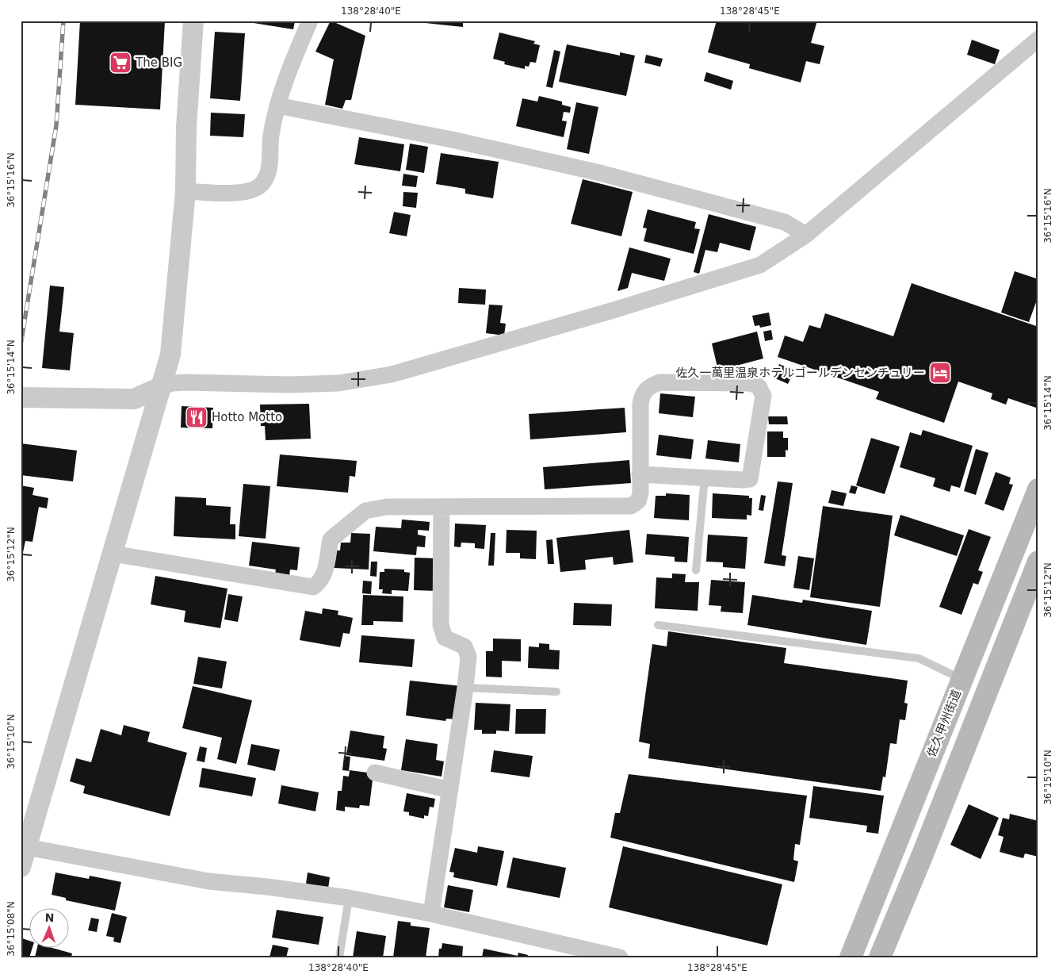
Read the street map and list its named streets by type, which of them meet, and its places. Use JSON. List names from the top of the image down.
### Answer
{
  "streets": {
    "main road": ["佐久甲州街道"]
  },
  "places": {
    "supermarket": ["The BIG"],
    "hotel": ["佐久一萬里温泉ホテルゴールデンセンチュリー"],
    "restaurant": ["Hotto Motto"]
  },
  "north": "top",
  "coordinates": [
    "138°28'40\"E",
    "138°28'45\"E",
    "36°15'16\"N",
    "36°15'14\"N",
    "36°15'12\"N",
    "36°15'10\"N",
    "36°15'08\"N"
  ]
}
